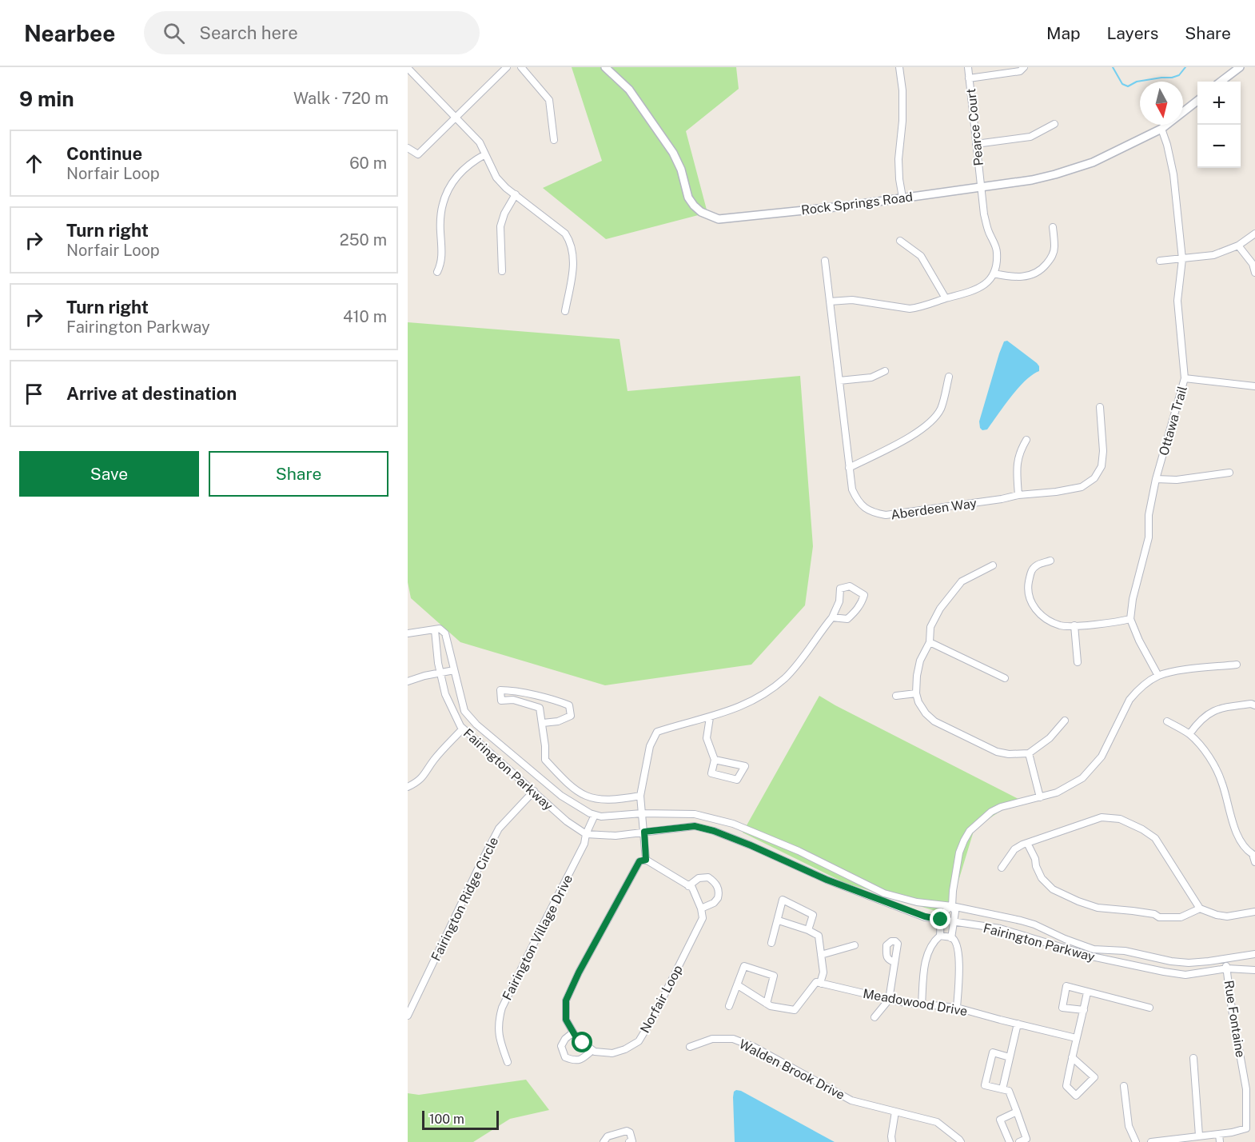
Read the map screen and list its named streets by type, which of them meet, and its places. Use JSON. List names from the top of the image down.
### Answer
{
  "streets": {
    "street": [
      "Pearce Court",
      "Rock Springs Road",
      "Ottawa Trail",
      "Aberdeen Way",
      "Fairington Parkway",
      "Fairington Ridge Circle",
      "Fairington Village Drive",
      "Norfair Loop",
      "Meadowood Drive",
      "Rue Fontaine",
      "Walden Brook Drive"
    ]
  },
  "crossings": [
    ["Pearce Court", "Rock Springs Road"],
    ["Rock Springs Road", "Ottawa Trail"],
    ["Fairington Parkway", "Fairington Ridge Circle"],
    ["Fairington Parkway", "Fairington Village Drive"],
    ["Fairington Parkway", "Rue Fontaine"]
  ],
  "scale_bar": "100 m",
  "north": "bottom",
  "page": {
    "header": "Nearbee",
    "search": "Search here",
    "nav": ["Map", "Layers", "Share"],
    "heading": ["9 min", "Walk · 720 m"],
    "map_buttons": ["+", "−"],
    "list": [
      ["Continue", "Norfair Loop", "60 m"],
      ["Turn right", "Norfair Loop", "250 m"],
      ["Turn right", "Fairington Parkway", "410 m"],
      "Arrive at destination"
    ],
    "buttons": ["Save", "Share"],
    "scale": "100 m"
  }
}
